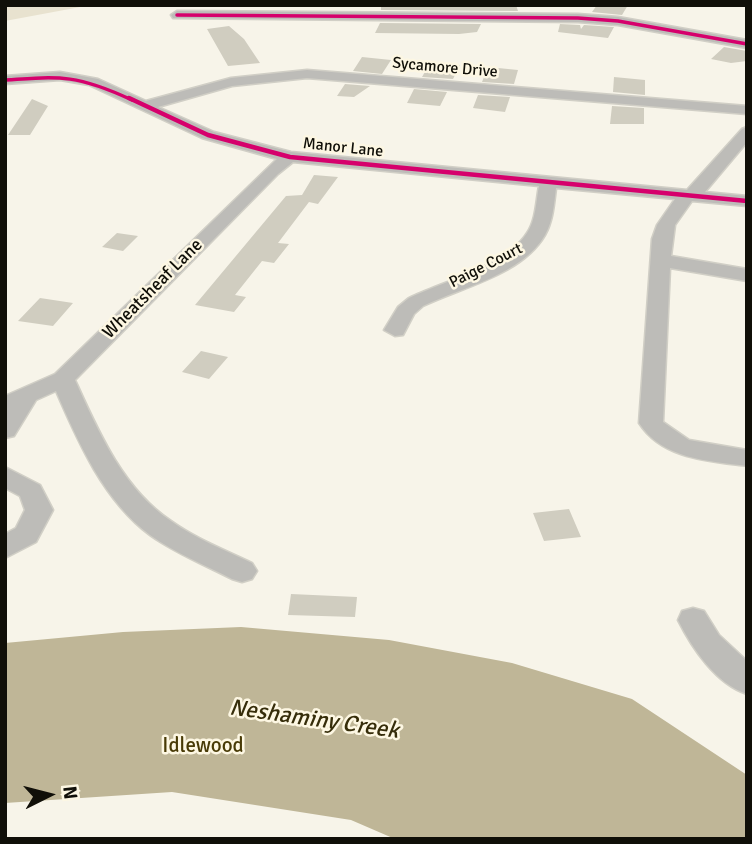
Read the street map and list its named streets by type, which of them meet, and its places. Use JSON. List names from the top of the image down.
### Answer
{
  "streets": {
    "street": [
      "Sycamore Drive",
      "Manor Lane",
      "Paige Court",
      "Wheatsheaf Lane"
    ]
  },
  "crossings": [
    ["Sycamore Drive", "Manor Lane"],
    ["Manor Lane", "Paige Court"],
    ["Manor Lane", "Wheatsheaf Lane"]
  ],
  "water": ["Neshaminy Creek"],
  "parks": ["Idlewood"],
  "north": "right"
}
